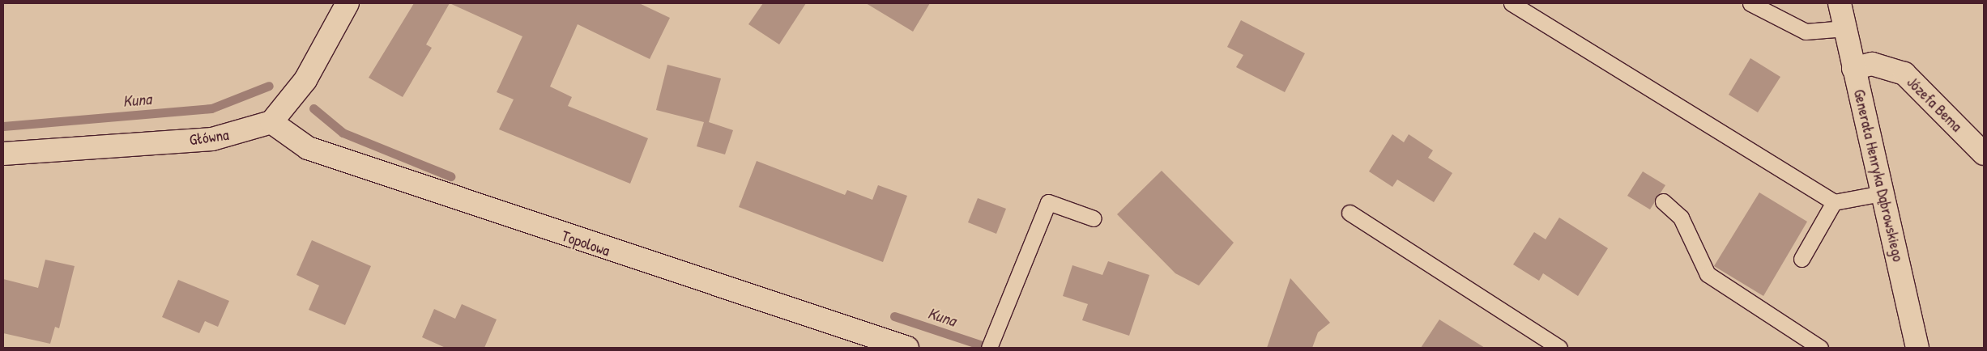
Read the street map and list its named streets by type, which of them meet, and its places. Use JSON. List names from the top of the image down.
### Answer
{
  "streets": {
    "street": [
      "Józefa Bema",
      "Główna",
      "Generała Henryka Dąbrowskiego",
      "Topolowa"
    ]
  },
  "crossings": [
    ["Józefa Bema", "Generała Henryka Dąbrowskiego"],
    ["Główna", "Topolowa"]
  ],
  "water": ["Kuna"]
}
